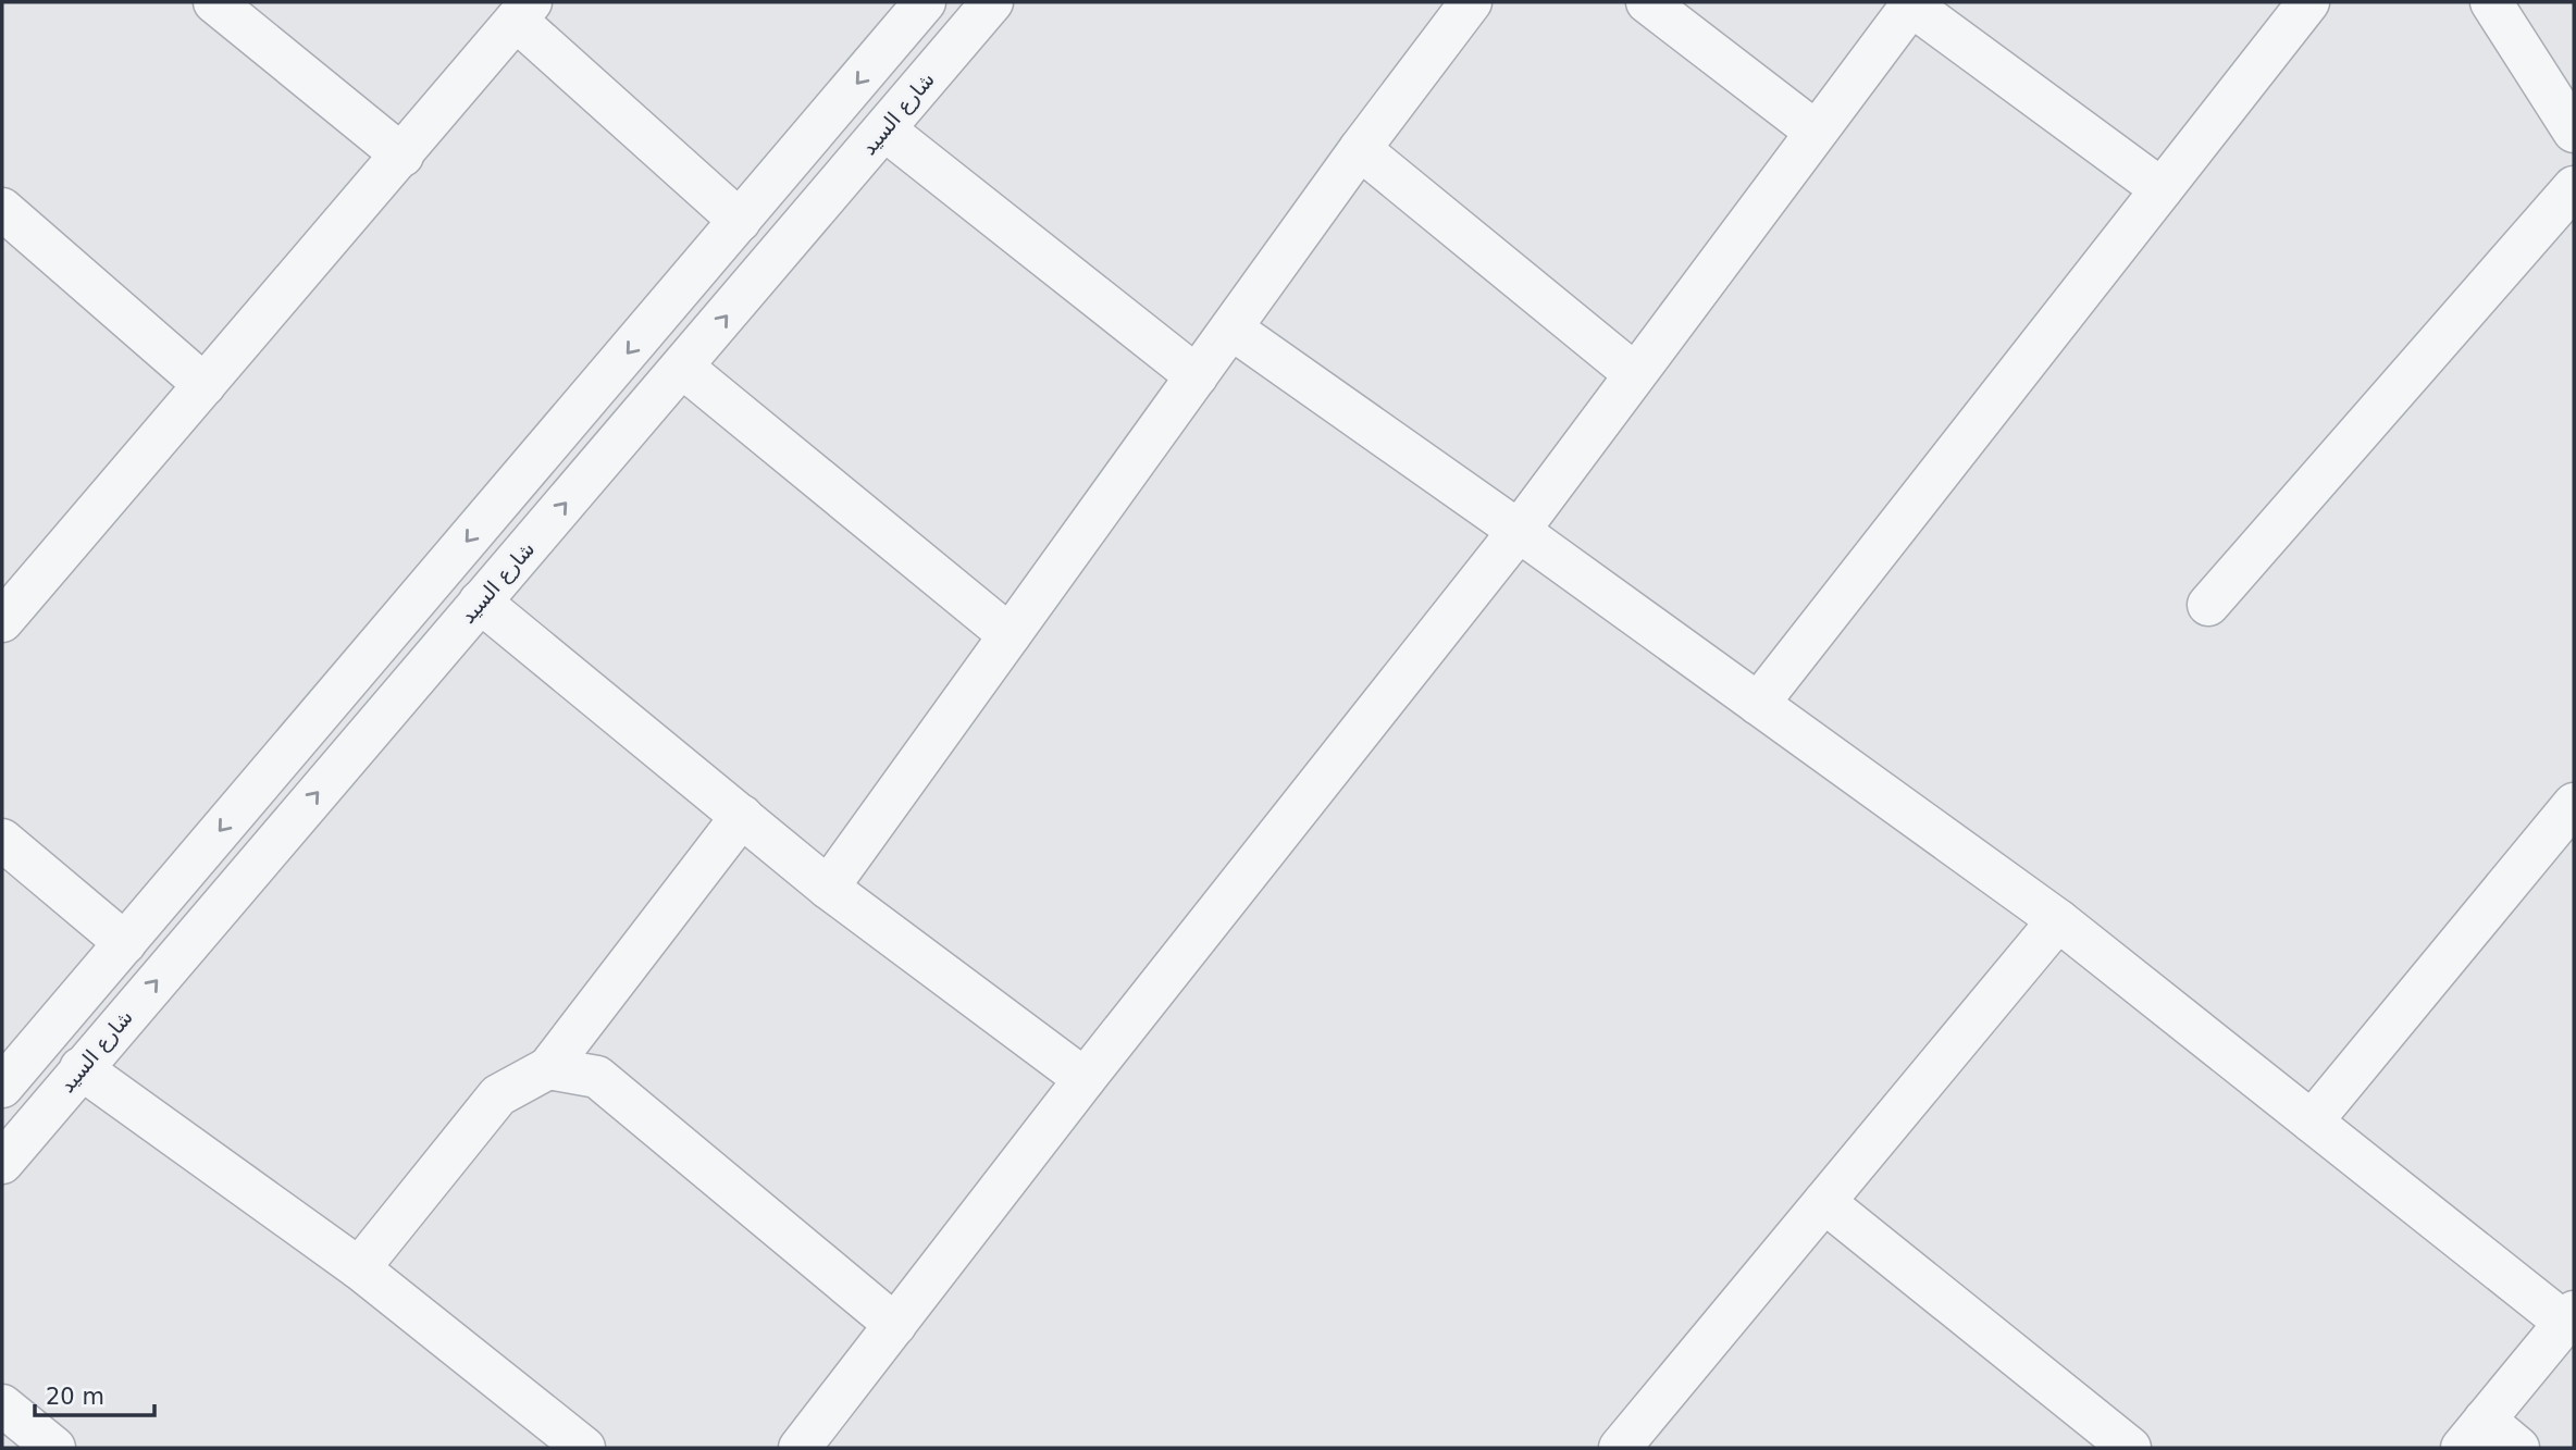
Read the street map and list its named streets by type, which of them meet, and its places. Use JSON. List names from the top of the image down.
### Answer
{
  "streets": {
    "street": ["شارع السيد"]
  },
  "scale_bar": "20 m"
}
